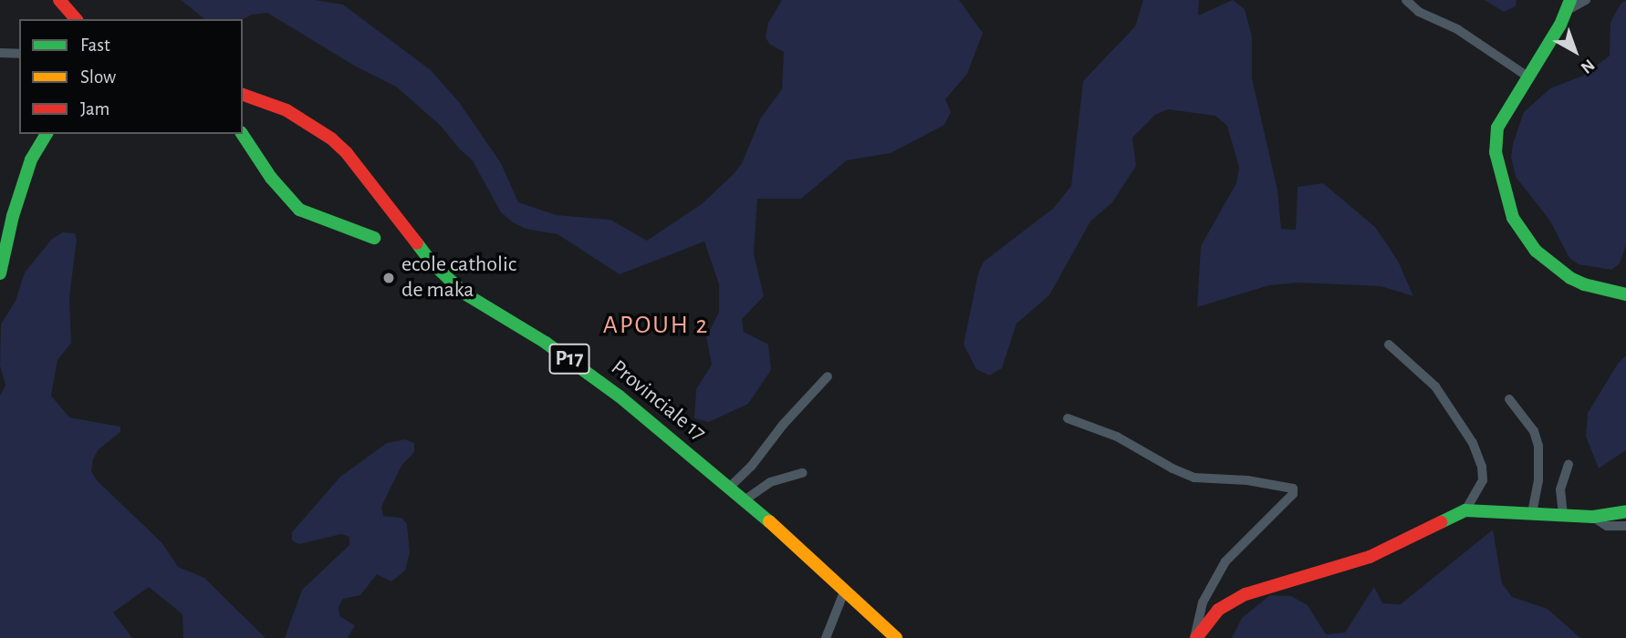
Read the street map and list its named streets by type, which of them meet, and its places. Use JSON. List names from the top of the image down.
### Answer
{
  "streets": {
    "street": ["P17", "Provinciale 17"]
  },
  "districts": ["APOUH 2"],
  "places": ["ecole catholic de maka"],
  "legend": ["Fast", "Slow", "Jam"],
  "north": "bottom right"
}
